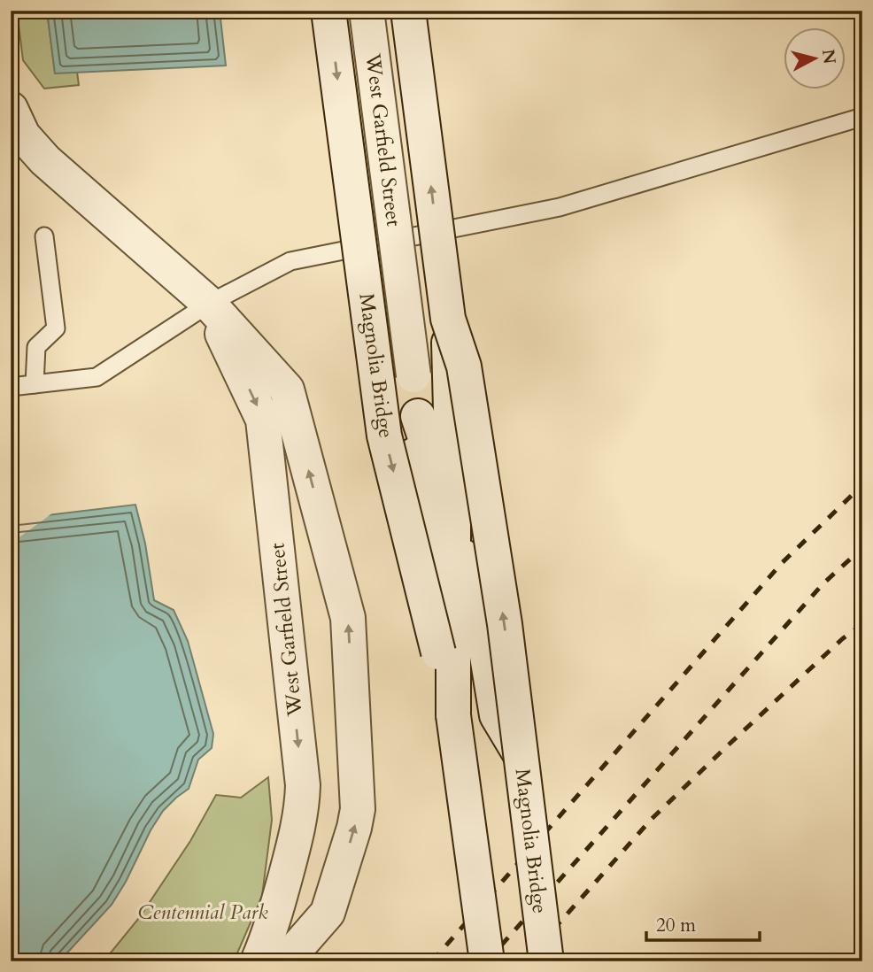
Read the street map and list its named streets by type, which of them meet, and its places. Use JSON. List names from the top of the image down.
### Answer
{
  "streets": {
    "main road": ["West Garfield Street", "Magnolia Bridge"]
  },
  "parks": ["Centennial Park"],
  "scale_bar": "20 m",
  "north": "right"
}
